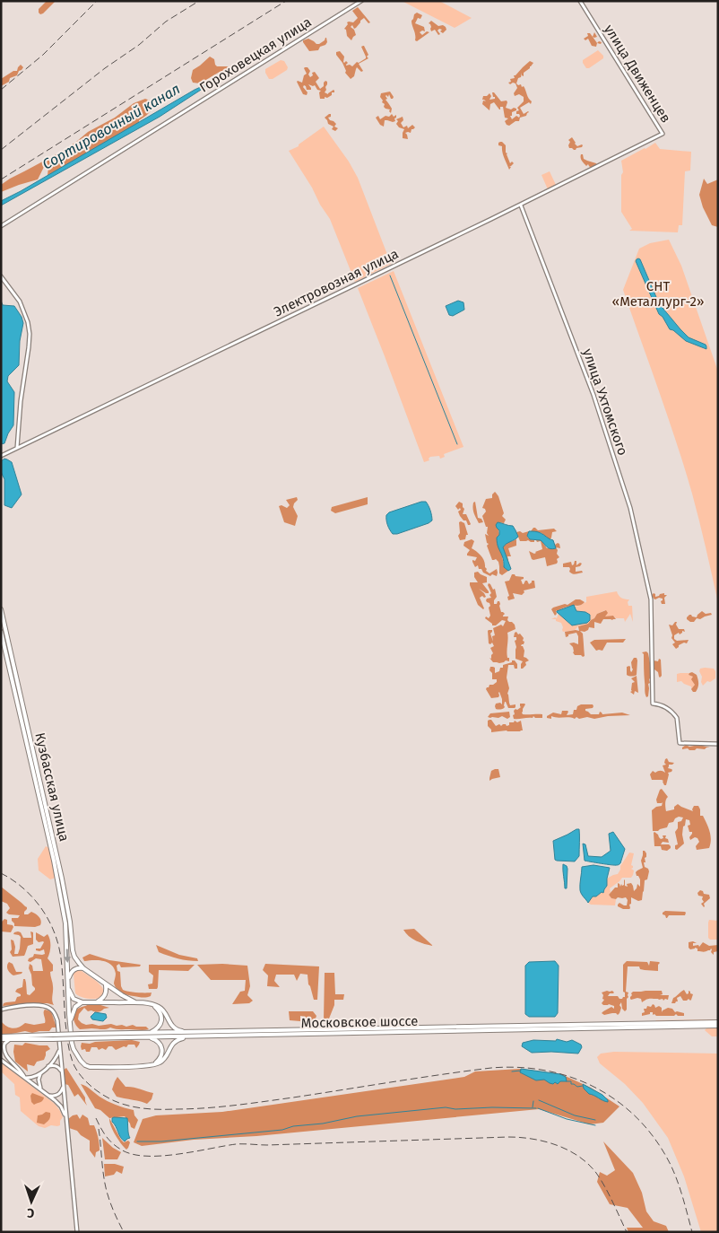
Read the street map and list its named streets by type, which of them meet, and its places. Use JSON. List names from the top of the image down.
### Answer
{
  "streets": {
    "main road": ["Кузбасская улица", "Московское шоссе"],
    "street": [
      "Гороховецкая улица",
      "улица Движенцев",
      "Электровозная улица",
      "улица Ухтомского"
    ]
  },
  "crossings": [
    ["улица Движенцев", "Электровозная улица"],
    ["Электровозная улица", "улица Ухтомского"]
  ],
  "water": ["Сортировочный канал"],
  "parks": ["СНТ «Металлург-2»"],
  "north": "bottom"
}
